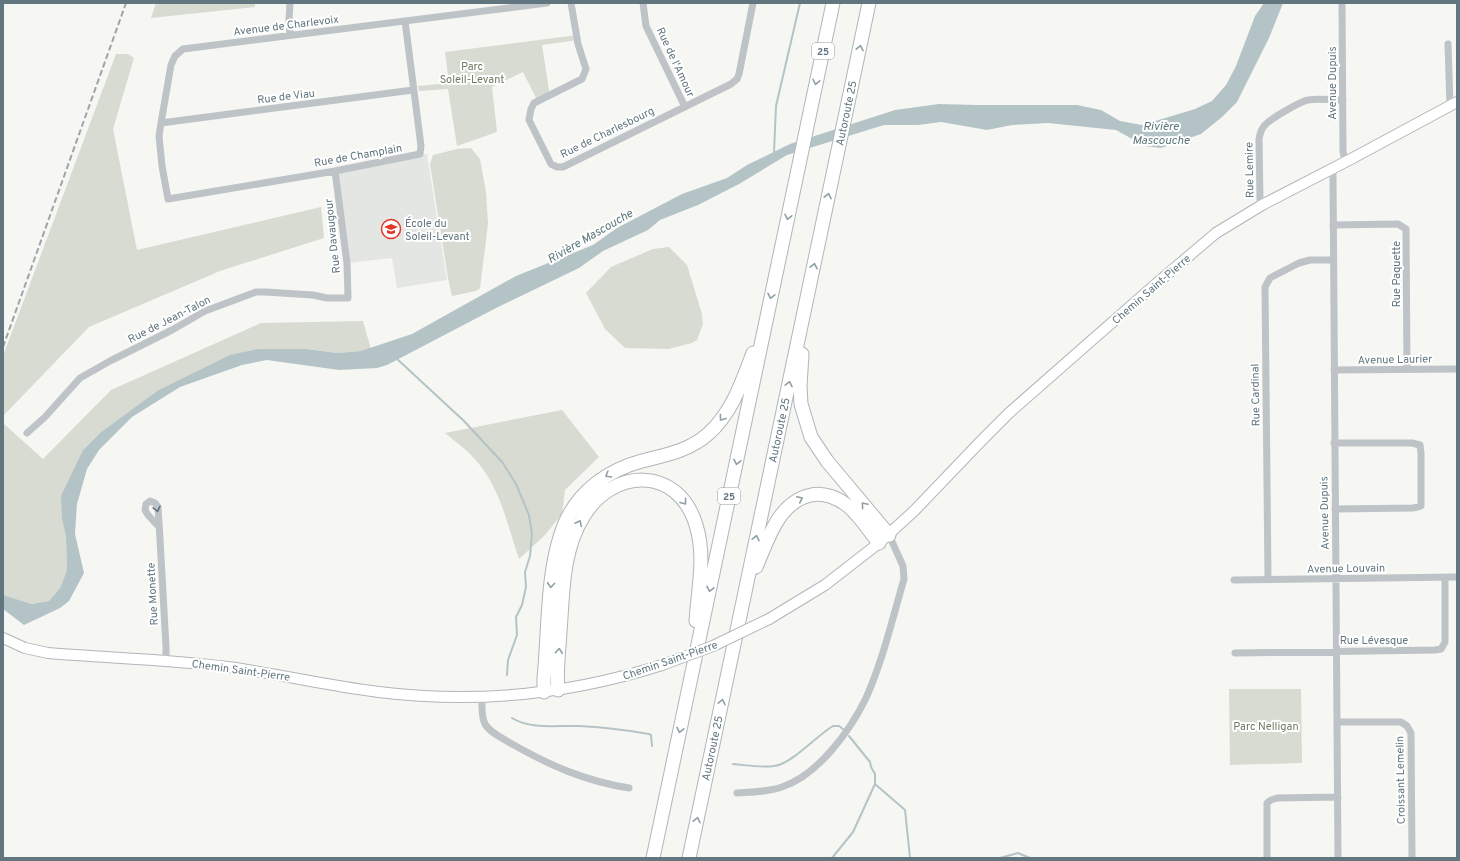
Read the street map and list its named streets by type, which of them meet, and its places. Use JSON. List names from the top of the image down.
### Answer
{
  "streets": {
    "highway": ["25", "Autoroute 25"],
    "street": [
      "Avenue de Charlevoix",
      "Rue de l'Amour",
      "Avenue Dupuis",
      "Rue de Viau",
      "Rue de Charlesbourg",
      "Rue de Champlain",
      "Rue Lemire",
      "Rue Davaugour",
      "Rue Paquette",
      "Chemin Saint-Pierre",
      "Rue de Jean-Talon",
      "Avenue Laurier",
      "Rue Cardinal",
      "Avenue Louvain",
      "Rue Monette",
      "Rue Lévesque",
      "Croissant Lemelin"
    ]
  },
  "crossings": [
    ["Avenue de Charlevoix", "Rue de Viau"],
    ["Avenue de Charlevoix", "Rue de Champlain"],
    ["Rue de l'Amour", "Rue de Charlesbourg"],
    ["Avenue Dupuis", "Rue Lemire"],
    ["Avenue Dupuis", "Rue Paquette"],
    ["Avenue Dupuis", "Chemin Saint-Pierre"],
    ["Avenue Dupuis", "Avenue Laurier"],
    ["Avenue Dupuis", "Rue Cardinal"],
    ["Avenue Dupuis", "Avenue Louvain"],
    ["Avenue Dupuis", "Rue Lévesque"],
    ["Avenue Dupuis", "Croissant Lemelin"],
    ["Rue de Viau", "Rue de Champlain"],
    ["Rue de Champlain", "Rue Davaugour"],
    ["Rue Lemire", "Chemin Saint-Pierre"],
    ["Rue Davaugour", "Rue de Jean-Talon"],
    ["Rue Paquette", "Avenue Laurier"],
    ["Chemin Saint-Pierre", "Rue Monette"],
    ["Rue Cardinal", "Avenue Louvain"],
    ["Avenue Louvain", "Rue Lévesque"]
  ],
  "water": ["Rivière Mascouche"],
  "parks": ["Parc Soleil-Levant", "Parc Nelligan"],
  "places": {
    "school or university": ["École du Soleil-Levant"]
  }
}
